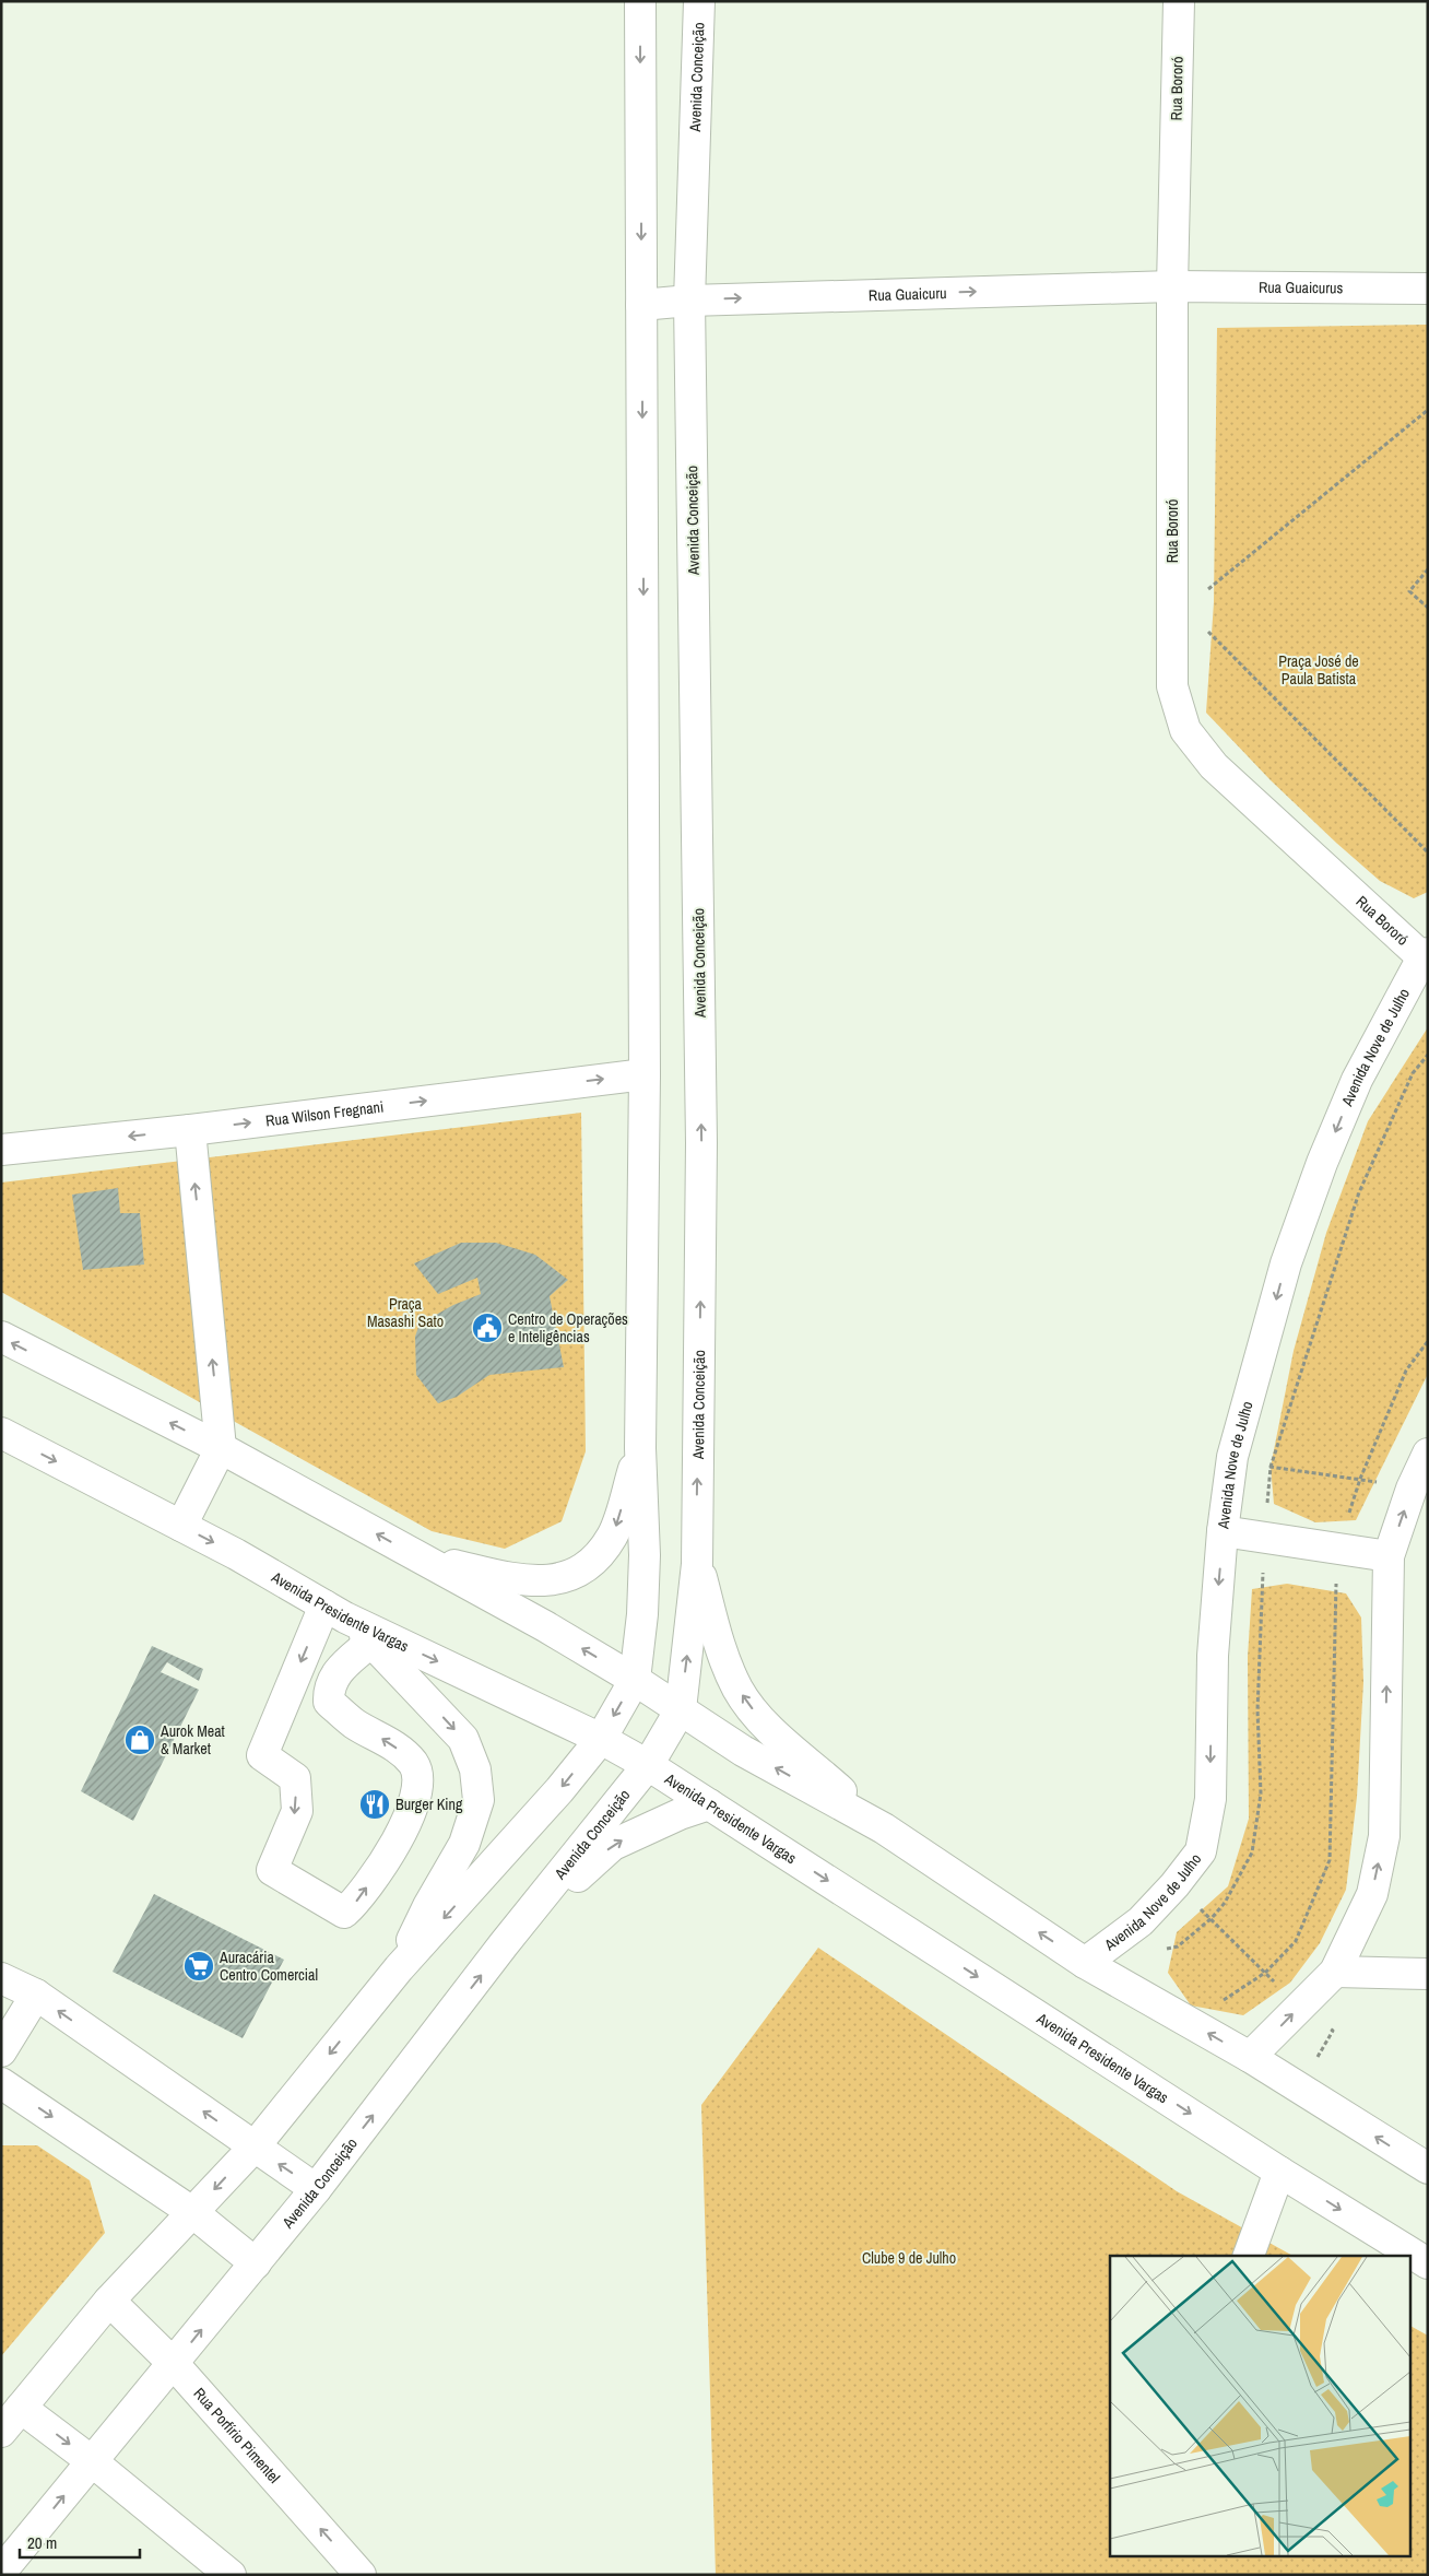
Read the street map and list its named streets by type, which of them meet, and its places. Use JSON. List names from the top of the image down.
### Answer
{
  "streets": {
    "main road": [
      "Avenida Conceição",
      "Rua Bororó",
      "Rua Guaicurus",
      "Rua Guaicuru",
      "Avenida Nove de Julho",
      "Rua Wilson Fregnani",
      "Avenida Presidente Vargas",
      "Rua Porfírio Pimentel"
    ]
  },
  "crossings": [
    ["Avenida Conceição", "Rua Guaicuru"],
    ["Avenida Conceição", "Avenida Presidente Vargas"],
    ["Avenida Conceição", "Rua Porfírio Pimentel"],
    ["Rua Bororó", "Rua Guaicurus"],
    ["Rua Bororó", "Rua Guaicuru"],
    ["Rua Bororó", "Avenida Nove de Julho"],
    ["Rua Guaicurus", "Rua Guaicuru"]
  ],
  "one_way": ["Rua Guaicuru"],
  "parks": ["Praça José de Paula Batista", "Praça Masashi Sato", "Clube 9 de Julho"],
  "places": {
    "public building": ["Centro de Operações e Inteligências"],
    "shop": ["Aurok Meat & Market"],
    "restaurant": ["Burger King"],
    "supermarket": ["Auracária Centro Comercial"]
  },
  "scale_bar": "20 m"
}
